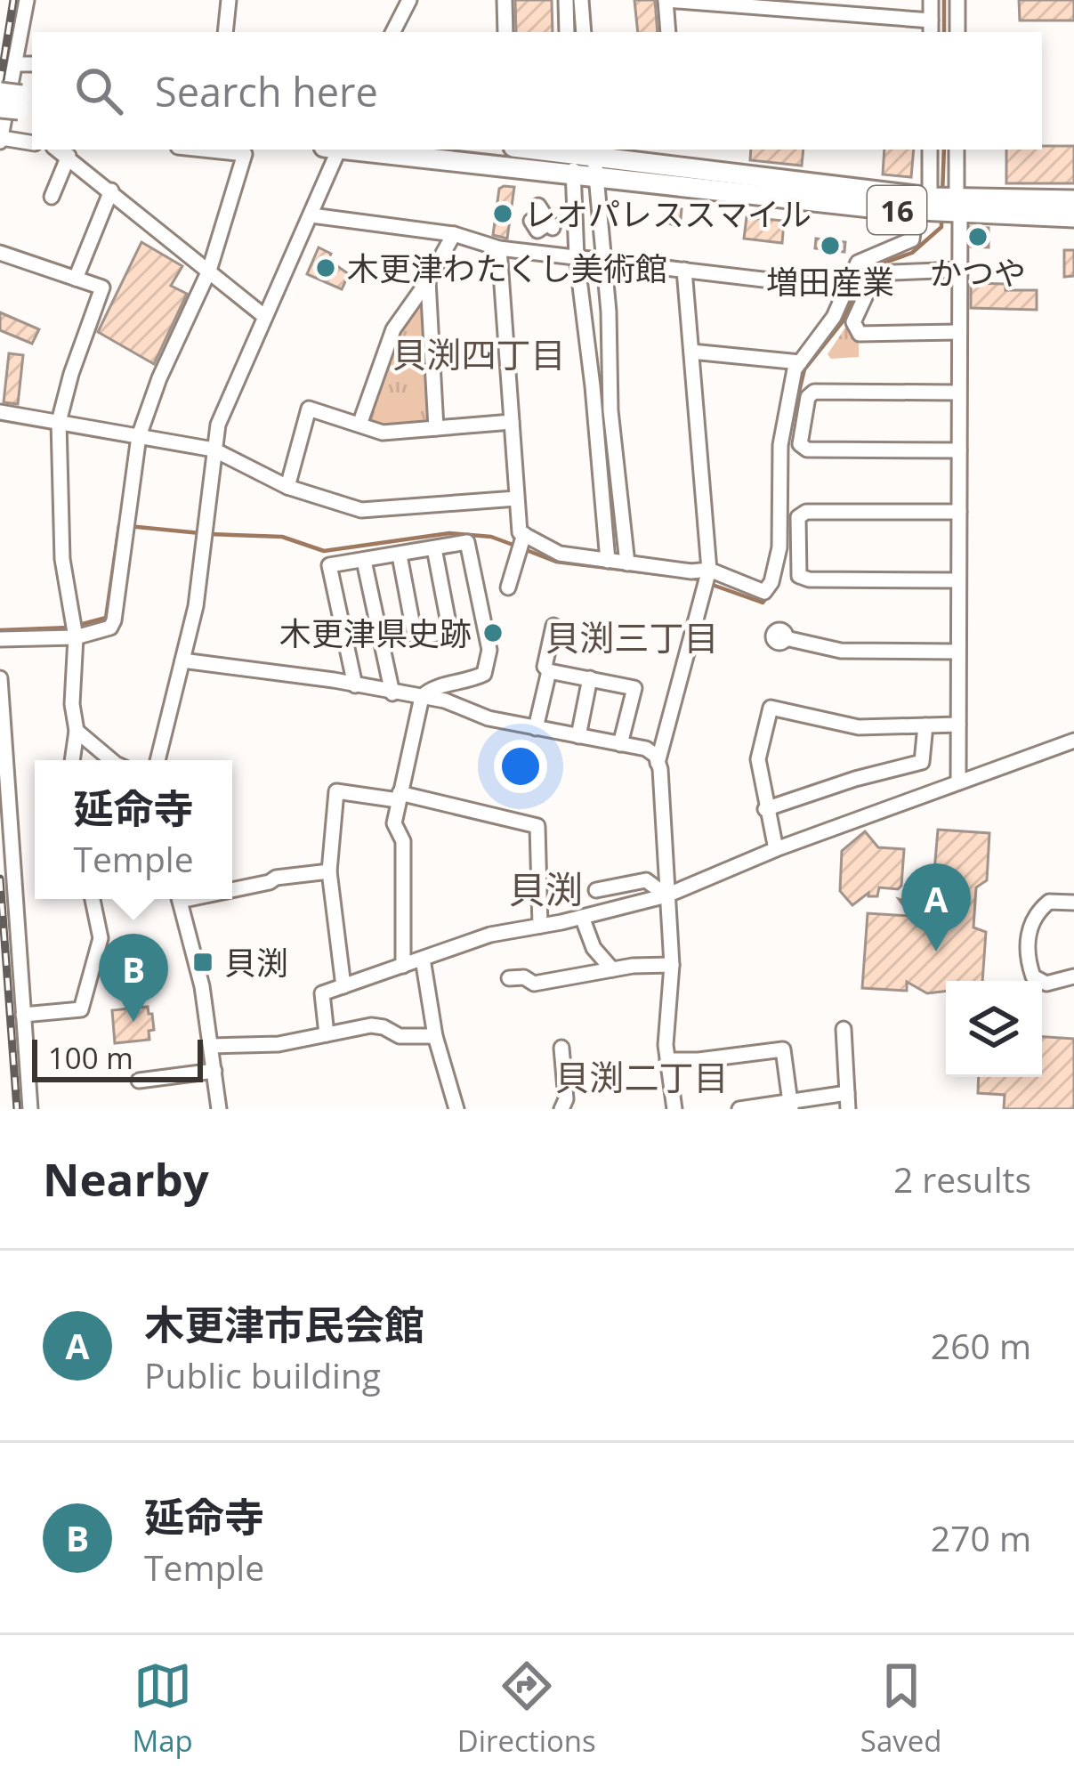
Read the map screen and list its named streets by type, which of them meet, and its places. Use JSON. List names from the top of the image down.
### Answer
{
  "streets": {
    "highway": ["16"]
  },
  "districts": [
    "貝渕四丁目",
    "貝渕三丁目",
    "貝渕",
    "貝渕二丁目"
  ],
  "places": {
    "other": [
      "レオパレススマイル",
      "かつや",
      "増田産業",
      "木更津わたくし美術館",
      "木更津県史跡"
    ],
    "transit": ["貝渕"]
  },
  "scale_bar": "100 m",
  "page": {
    "search": "Search here",
    "popup": ["延命寺", "Temple"],
    "pins": ["A", "B"],
    "scale": "100 m",
    "heading": ["Nearby", "2 results"],
    "list": [
      {
        "mark": "A",
        "name": "木更津市民会館",
        "note": "Public building",
        "value": "260 m"
      },
      {
        "mark": "B",
        "name": "延命寺",
        "note": "Temple",
        "value": "270 m"
      }
    ],
    "nav": ["Map", "Directions", "Saved"]
  }
}
